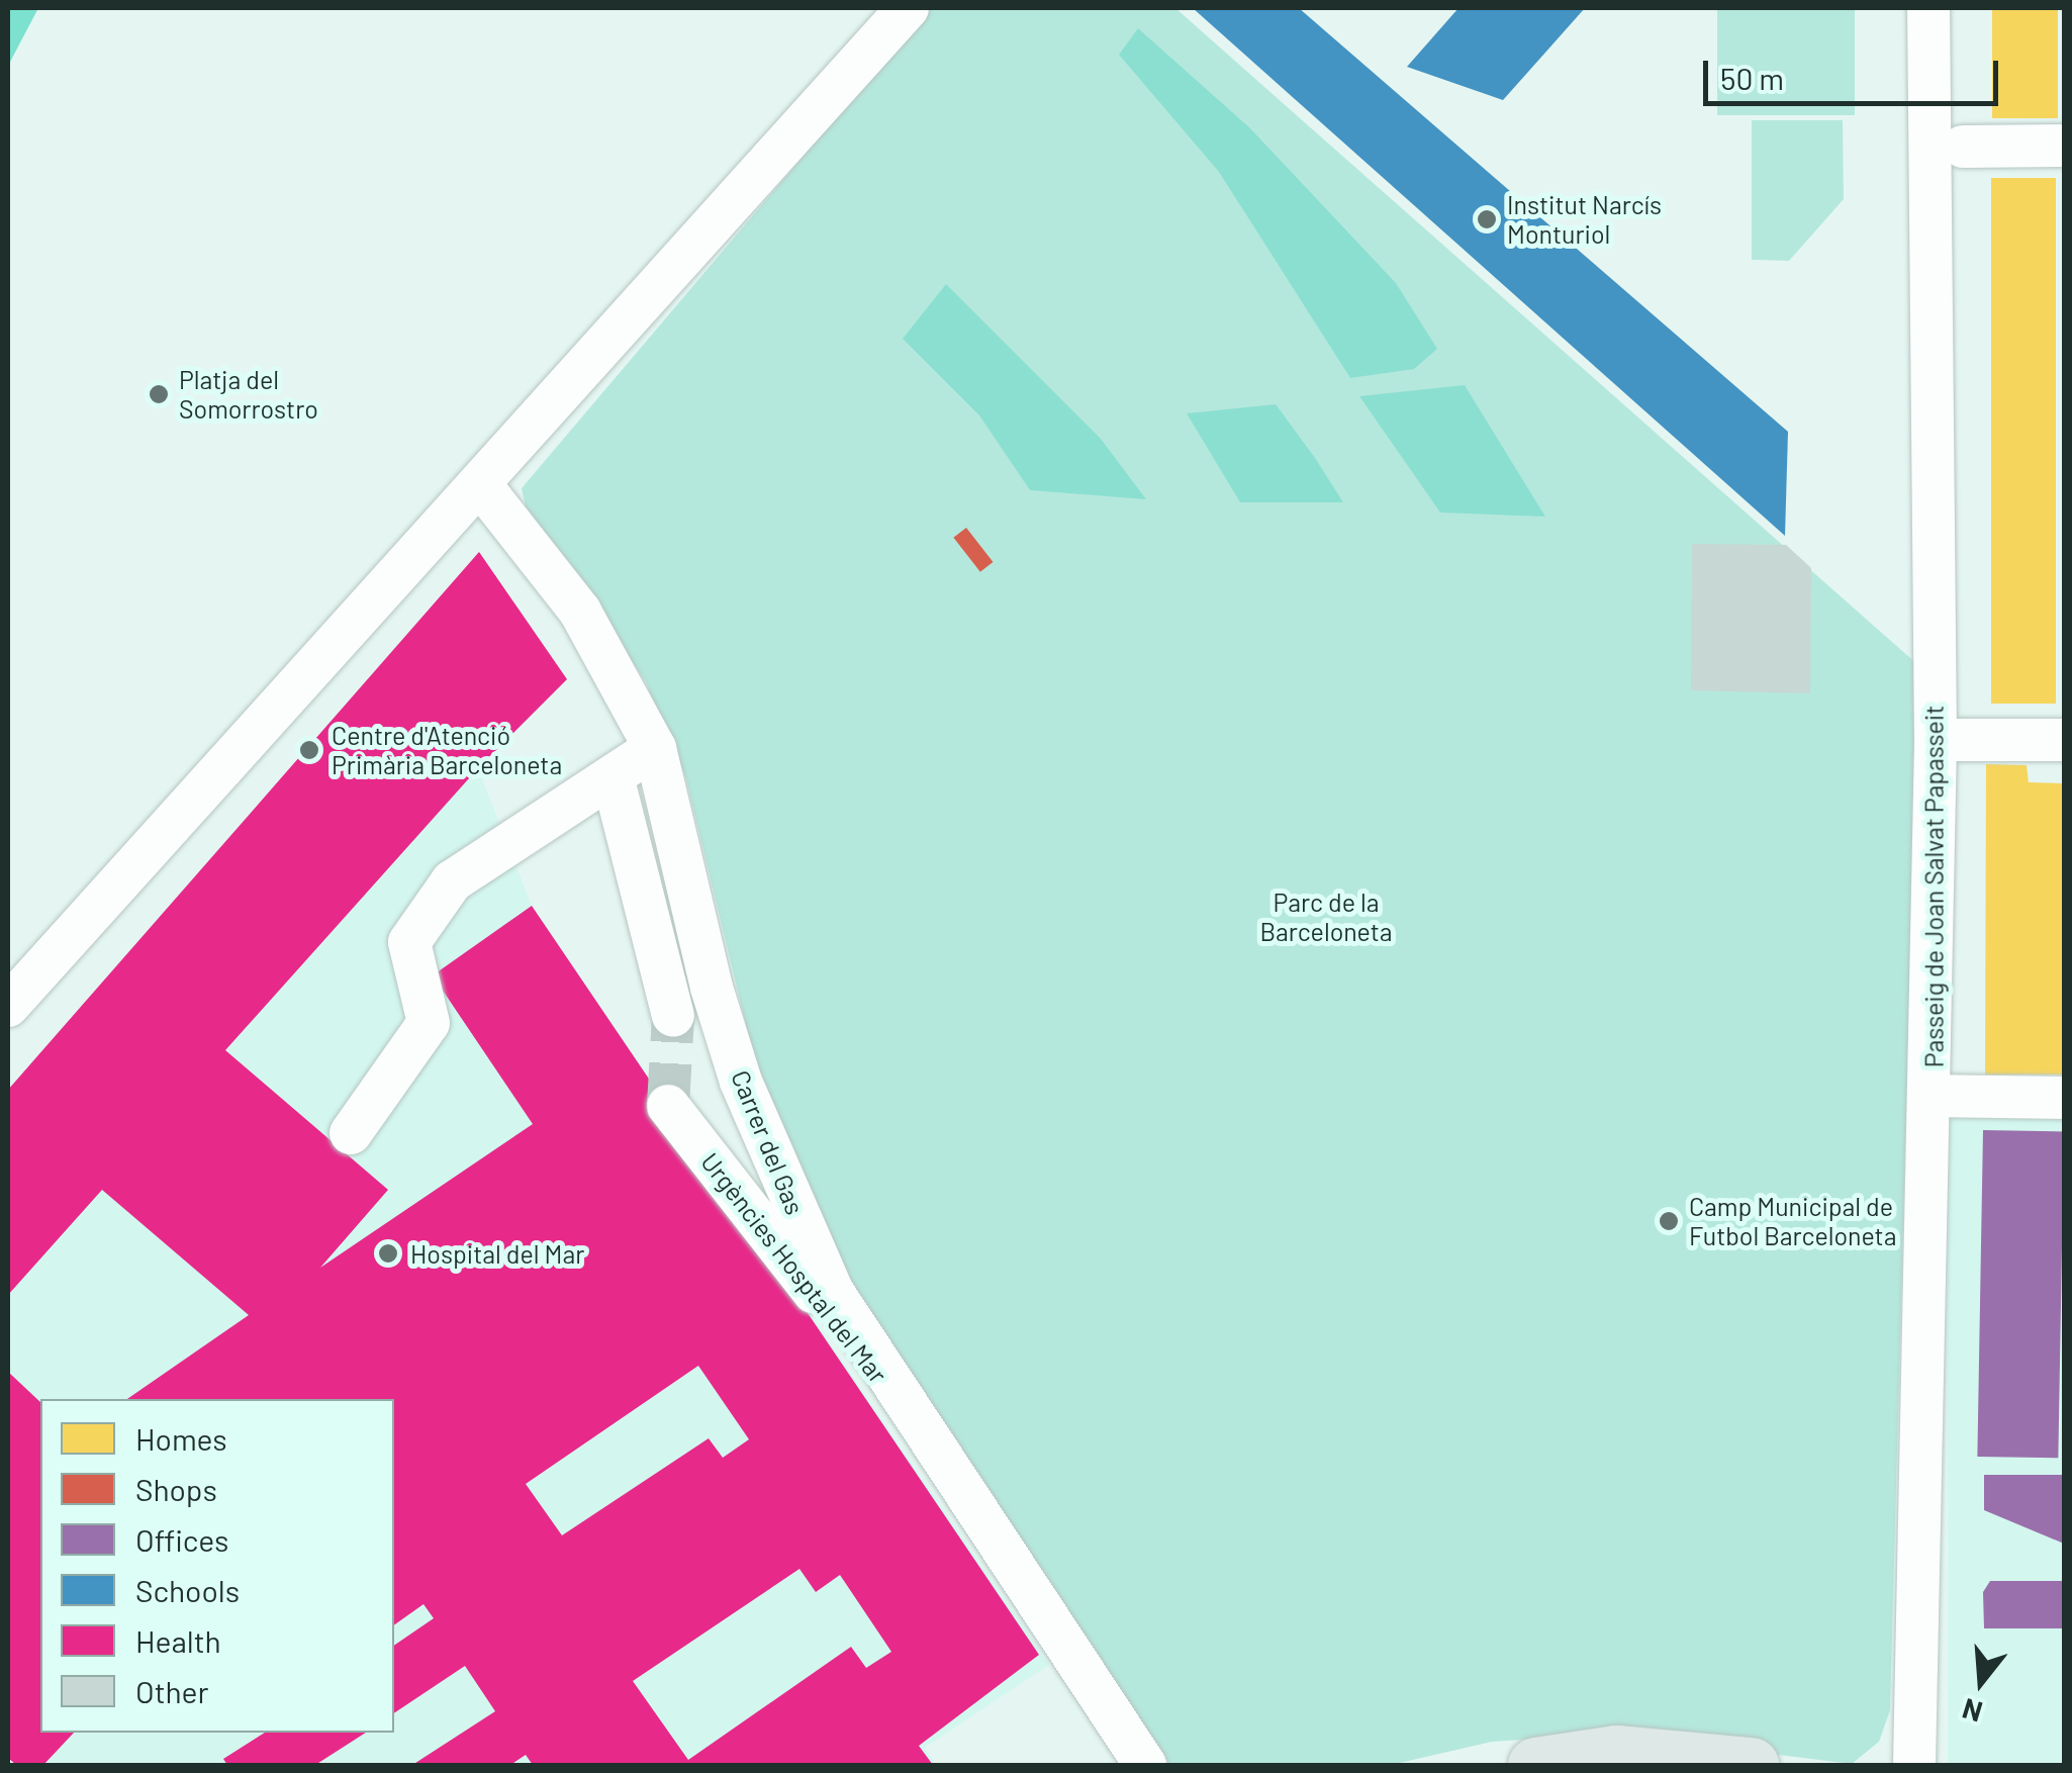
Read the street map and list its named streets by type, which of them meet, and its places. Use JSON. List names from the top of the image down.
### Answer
{
  "streets": {
    "street": ["Passeig de Joan Salvat Papasseit", "Carrer del Gas", "Urgències Hosptal del Mar"]
  },
  "crossings": [
    ["Carrer del Gas", "Urgències Hosptal del Mar"]
  ],
  "parks": ["Parc de la Barceloneta"],
  "places": [
    "Institut Narcís Monturiol",
    "Platja del Somorrostro",
    "Centre d'Atenció Primària Barceloneta",
    "Camp Municipal de Futbol Barceloneta",
    "Hospital del Mar"
  ],
  "legend": [
    "Homes",
    "Shops",
    "Offices",
    "Schools",
    "Health",
    "Other"
  ],
  "scale_bar": "50 m",
  "north": "bottom"
}
